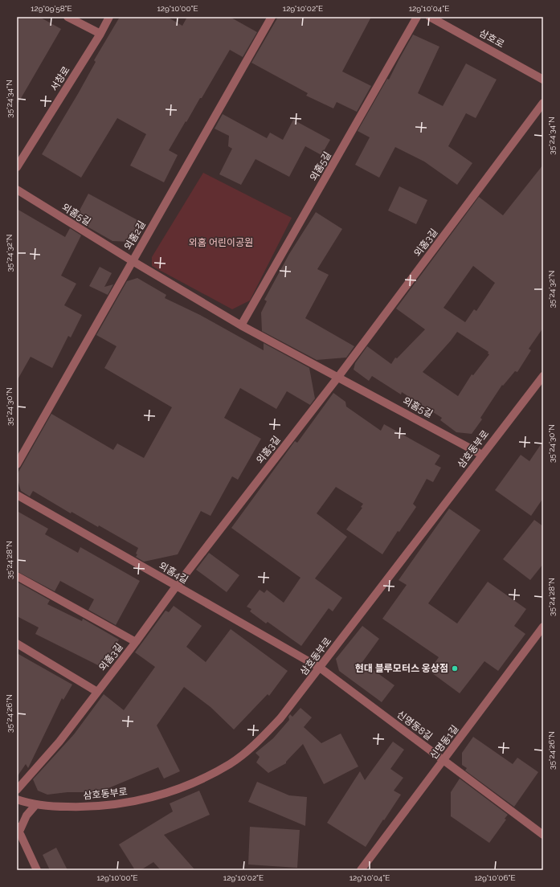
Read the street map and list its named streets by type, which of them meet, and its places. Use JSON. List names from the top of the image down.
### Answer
{
  "streets": {
    "street": [
      "삼호로",
      "서창로",
      "외홈5길",
      "외홈2길",
      "외홈3길",
      "삼호동부로",
      "외홈4길",
      "신명동8길",
      "신명동1길"
    ]
  },
  "crossings": [
    ["외홈5길", "외홈2길"],
    ["외홈5길", "외홈3길"],
    ["외홈5길", "삼호동부로"],
    ["외홈3길", "외홈4길"],
    ["삼호동부로", "외홈4길"],
    ["삼호동부로", "신명동8길"],
    ["외홈4길", "신명동8길"],
    ["신명동8길", "신명동1길"]
  ],
  "parks": ["외홈 어린이공원"],
  "places": ["현대 블루모터스 웅상점"],
  "coordinates": [
    "129°09'58\"E",
    "129°10'00\"E",
    "129°10'02\"E",
    "129°10'04\"E",
    "35°24'34\"N",
    "35°24'32\"N",
    "35°24'30\"N",
    "35°24'28\"N",
    "35°24'26\"N",
    "129°10'06\"E"
  ]
}
